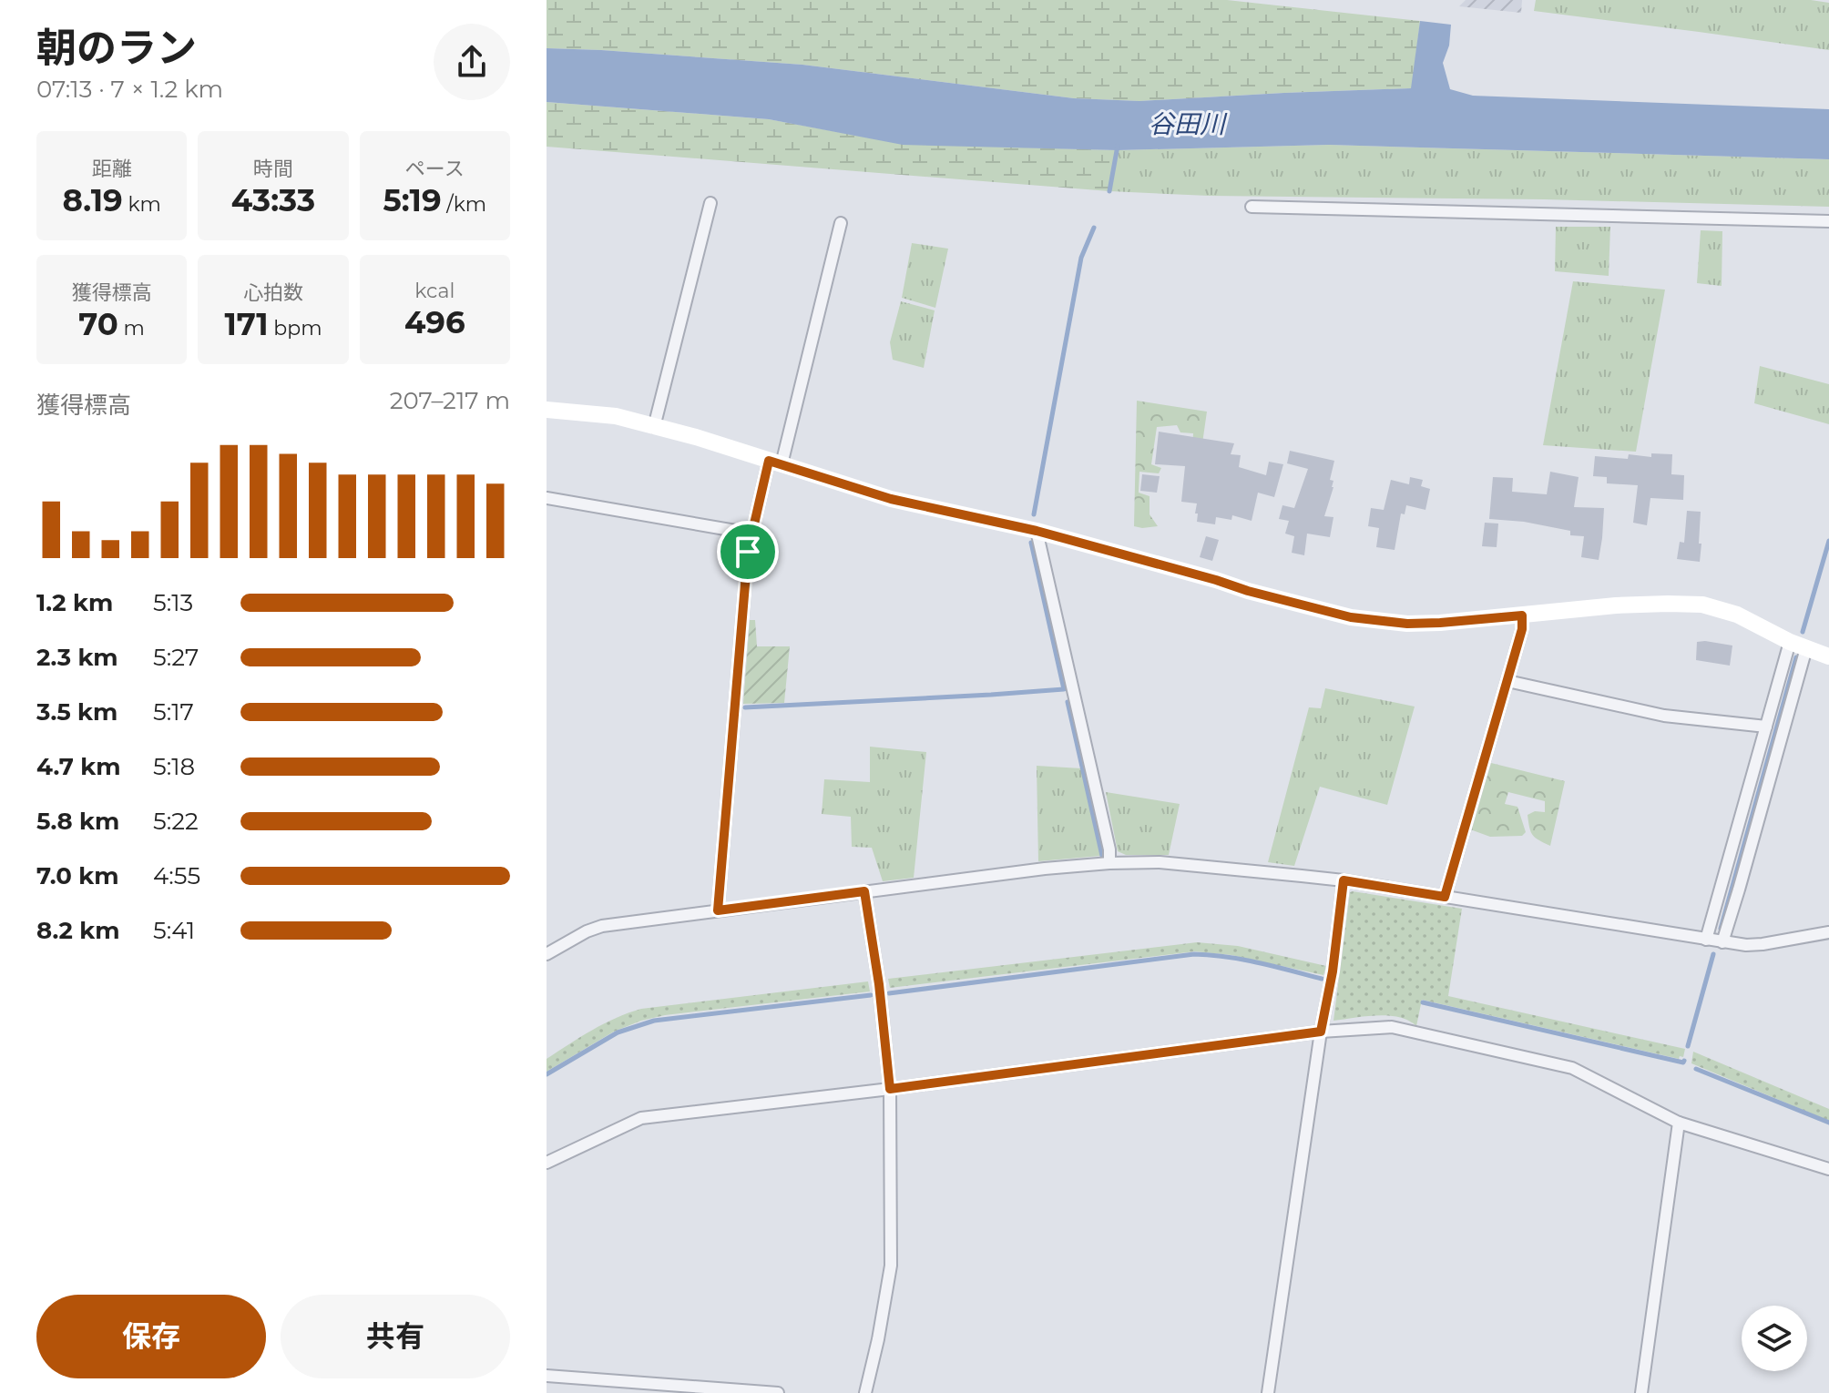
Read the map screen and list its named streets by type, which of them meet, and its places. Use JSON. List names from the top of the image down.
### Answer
{
  "water": ["谷田川"],
  "page": {
    "heading": ["朝のラン", "07:13 · 7 × 1.2 km"],
    "stats": [
      ["距離", "8.19 km"],
      ["時間", "43:33"],
      ["ペース", "5:19 /km"],
      ["獲得標高", "70 m"],
      ["心拍数", "171 bpm"],
      ["kcal", "496"]
    ],
    "chart": ["獲得標高", "207–217 m"],
    "list": [
      {
        "name": "1.2 km",
        "note": "5:13"
      },
      {
        "name": "2.3 km",
        "note": "5:27"
      },
      {
        "name": "3.5 km",
        "note": "5:17"
      },
      {
        "name": "4.7 km",
        "note": "5:18"
      },
      {
        "name": "5.8 km",
        "note": "5:22"
      },
      {
        "name": "7.0 km",
        "note": "4:55"
      },
      {
        "name": "8.2 km",
        "note": "5:41"
      }
    ],
    "buttons": ["保存", "共有"]
  }
}
